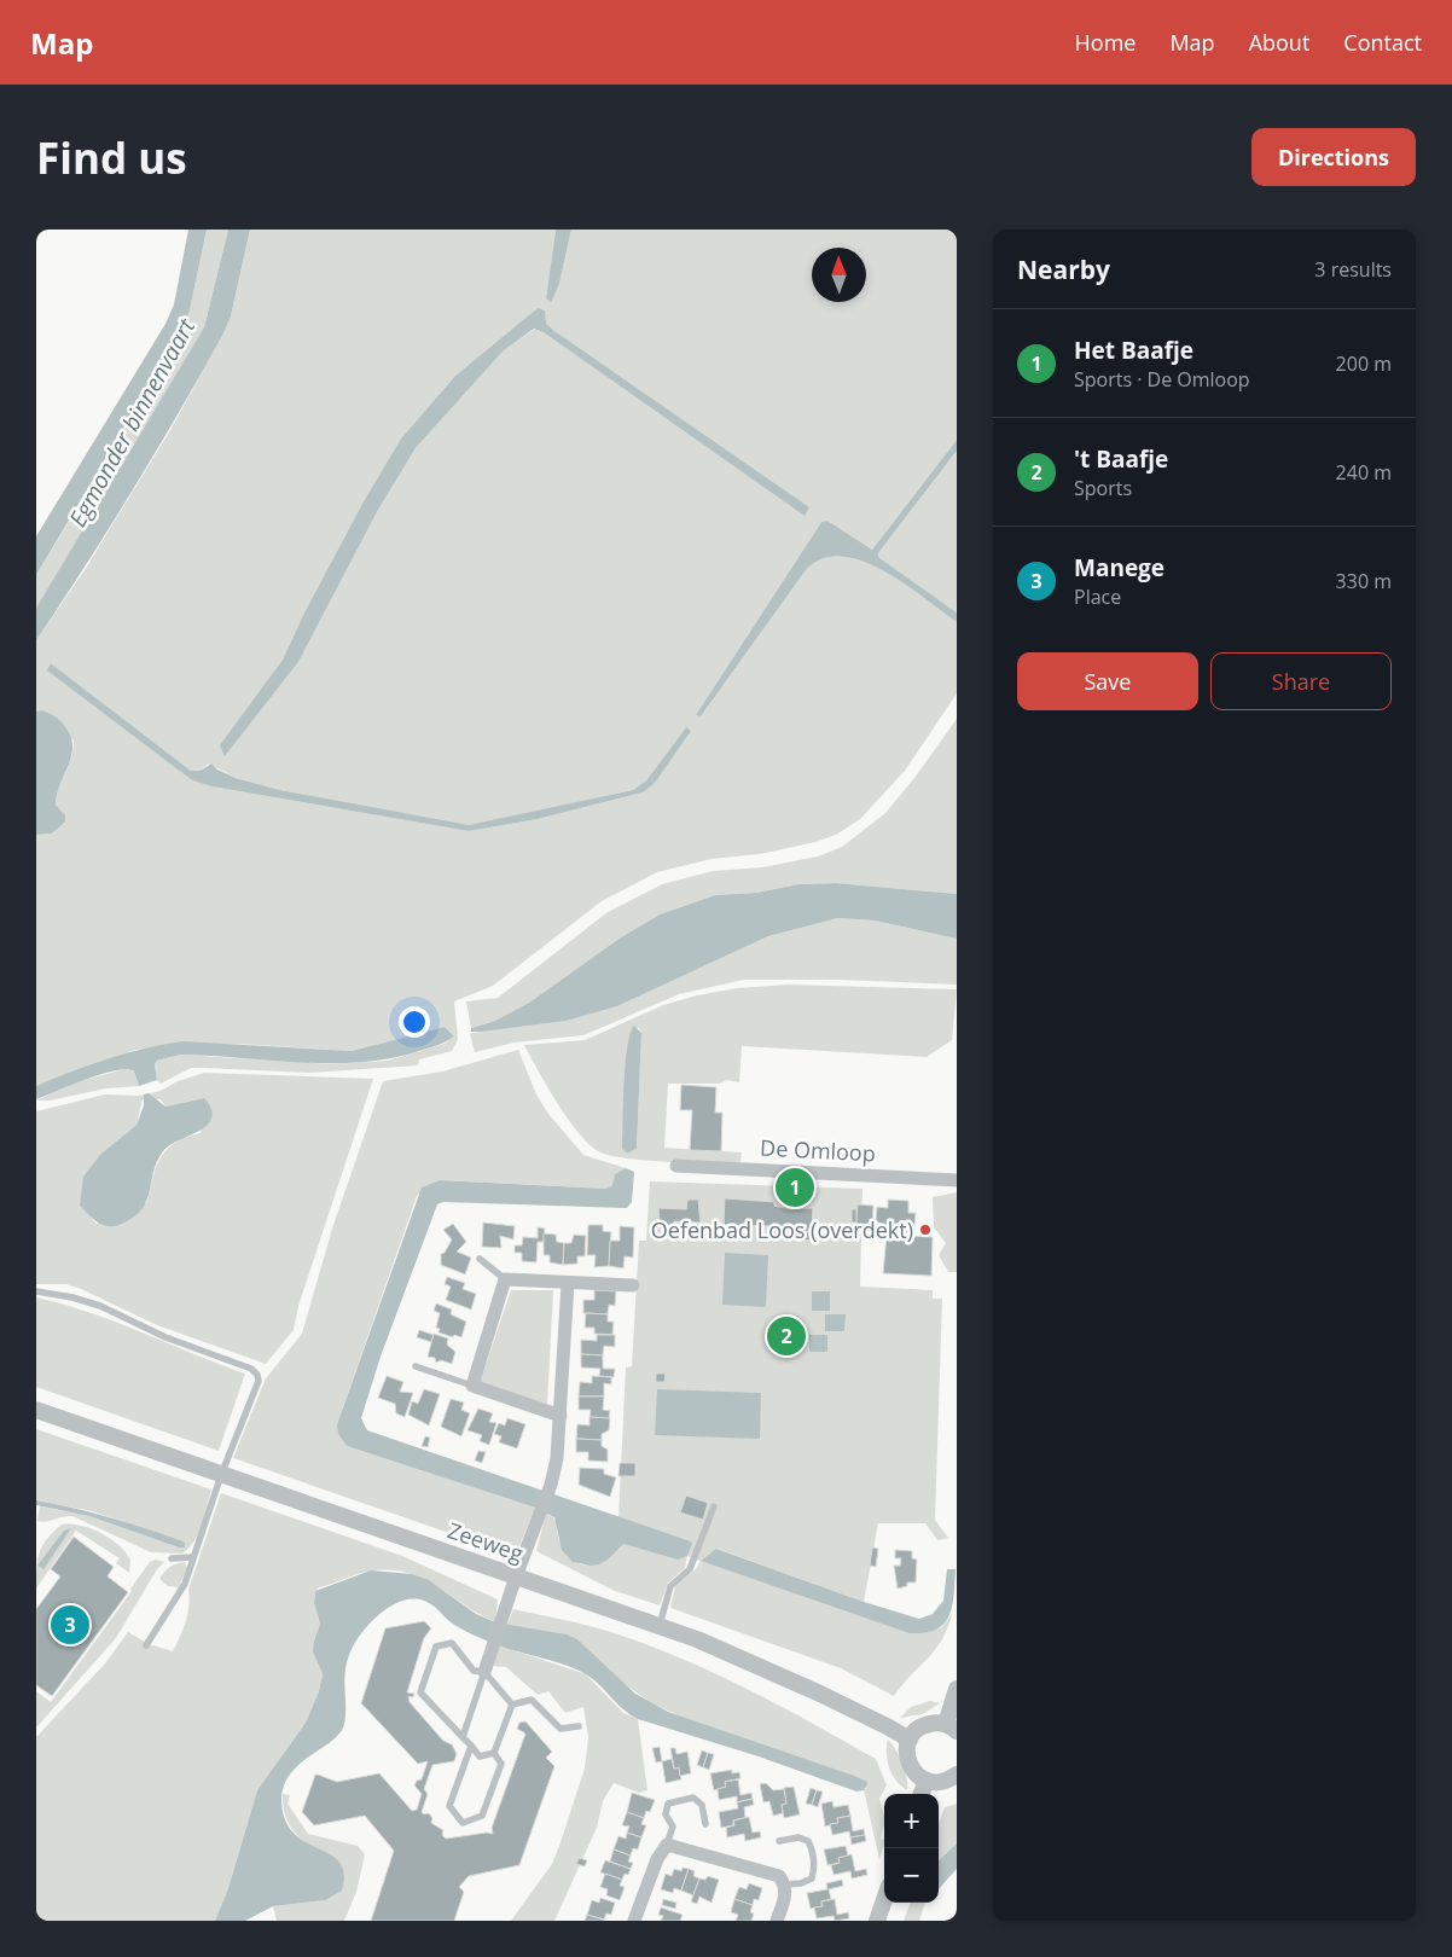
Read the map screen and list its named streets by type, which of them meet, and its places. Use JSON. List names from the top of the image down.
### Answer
{
  "streets": {
    "street": ["De Omloop", "Zeeweg"]
  },
  "water": ["Egmonder binnenvaart"],
  "places": ["Oefenbad Loos (overdekt)"],
  "north": "top",
  "page": {
    "header": "Map",
    "nav": [
      "Home",
      "Map",
      "About",
      "Contact"
    ],
    "buttons": [
      "Directions",
      ["Save", "Share"]
    ],
    "title": "Find us",
    "heading": ["Nearby", "3 results"],
    "list": [
      {
        "mark": "1",
        "name": "Het Baafje",
        "note": "Sports · De Omloop",
        "value": "200 m"
      },
      {
        "mark": "2",
        "name": "'t Baafje",
        "note": "Sports",
        "value": "240 m"
      },
      {
        "mark": "3",
        "name": "Manege",
        "note": "Place",
        "value": "330 m"
      }
    ],
    "pins": ["1", "2", "3"],
    "map_buttons": ["+", "−"]
  }
}
